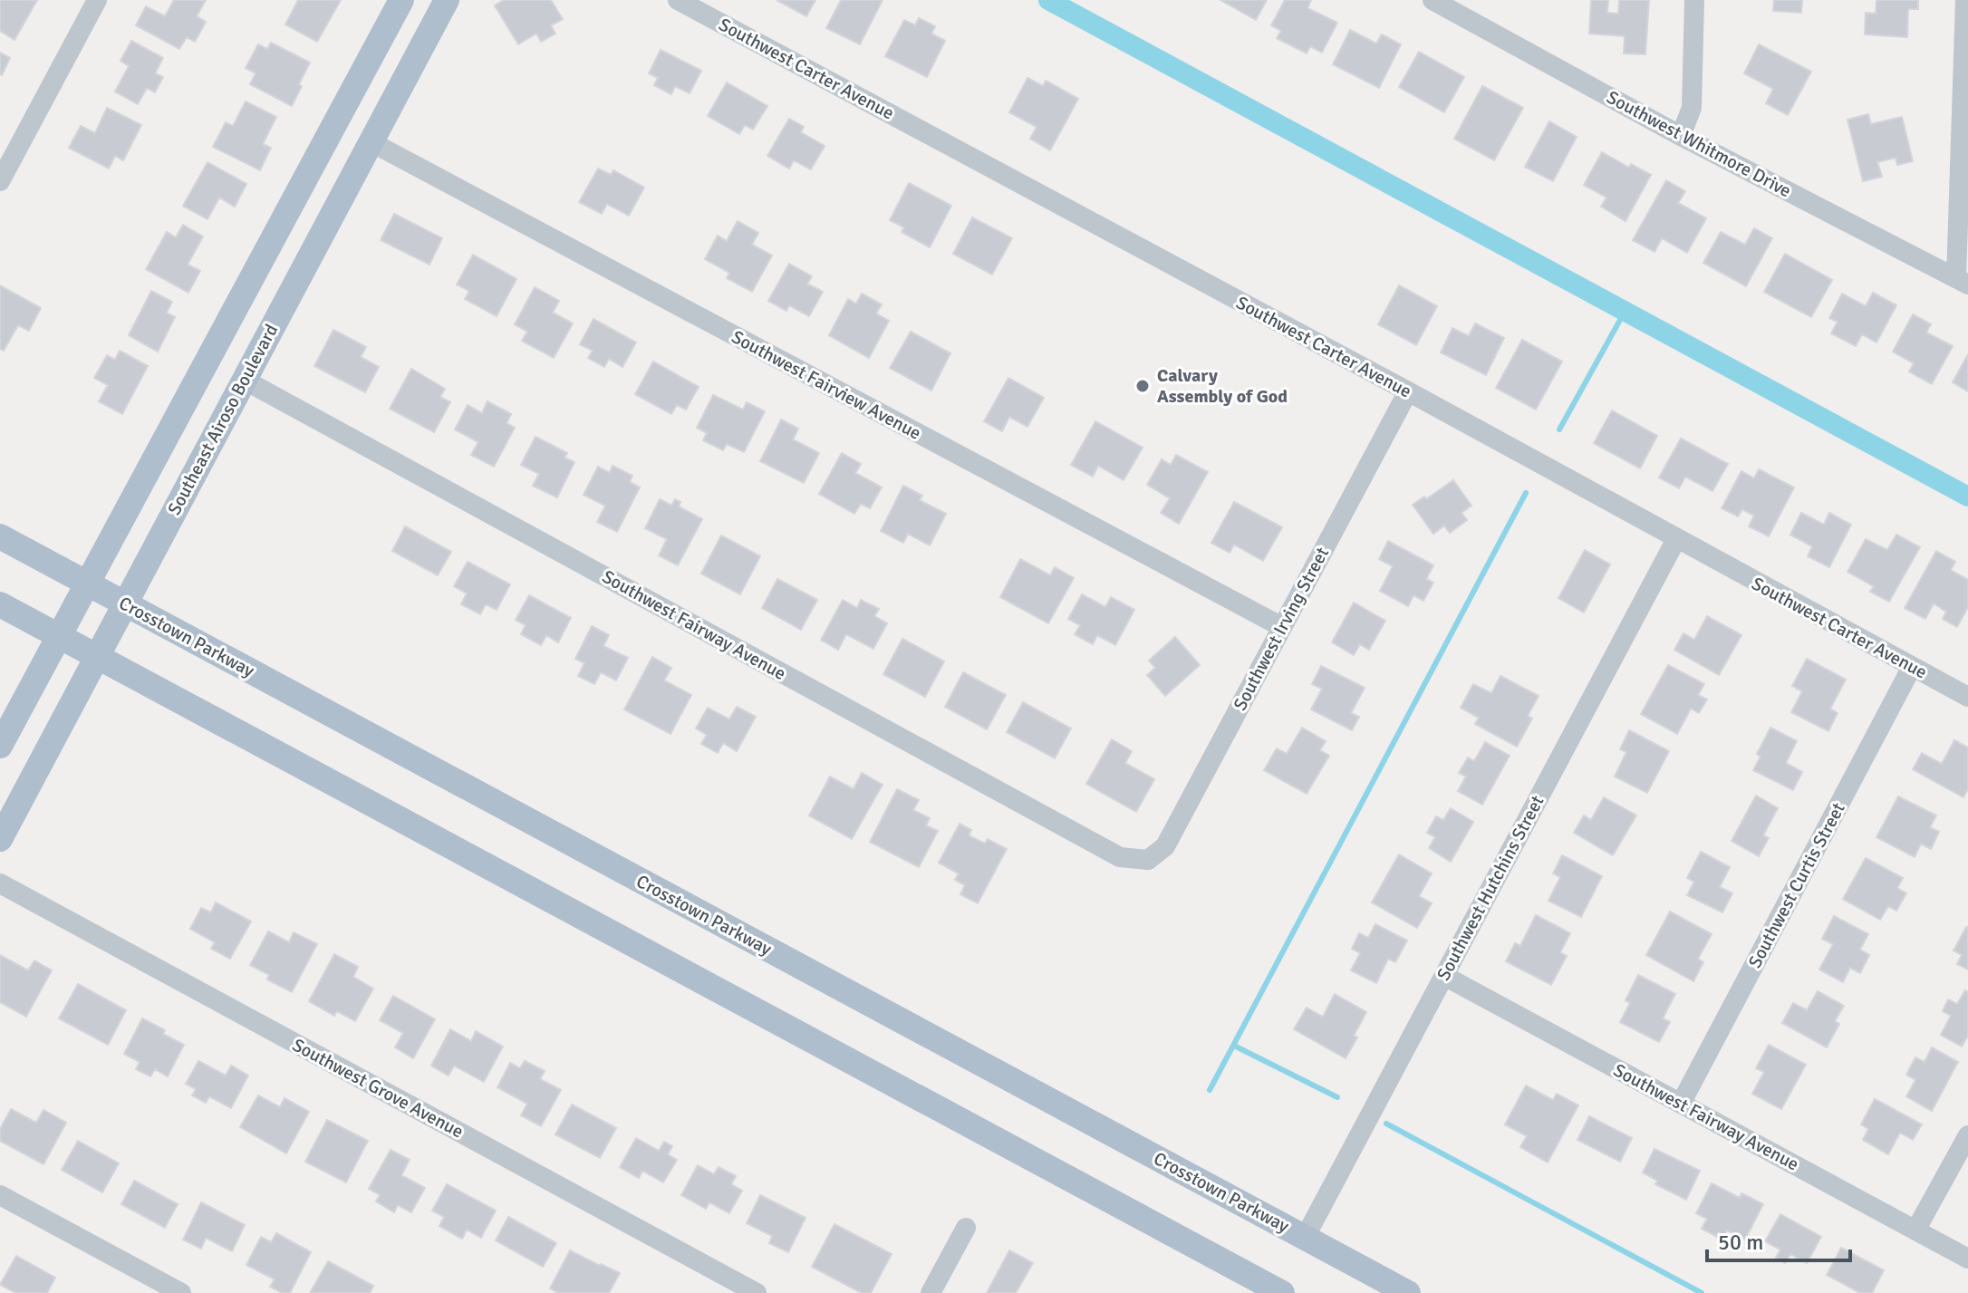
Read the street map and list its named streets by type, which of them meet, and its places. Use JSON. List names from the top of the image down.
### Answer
{
  "streets": {
    "main road": ["Southeast Airoso Boulevard", "Crosstown Parkway"],
    "street": [
      "Southwest Carter Avenue",
      "Southwest Whitmore Drive",
      "Southwest Fairview Avenue",
      "Southwest Fairway Avenue",
      "Southwest Irving Street",
      "Southwest Curtis Street",
      "Southwest Hutchins Street",
      "Southwest Grove Avenue"
    ]
  },
  "crossings": [
    ["Southwest Carter Avenue", "Southwest Irving Street"],
    ["Southwest Carter Avenue", "Southwest Curtis Street"],
    ["Southwest Carter Avenue", "Southwest Hutchins Street"],
    ["Southwest Fairview Avenue", "Southeast Airoso Boulevard"],
    ["Southwest Fairview Avenue", "Southwest Irving Street"],
    ["Southeast Airoso Boulevard", "Southwest Fairway Avenue"],
    ["Southeast Airoso Boulevard", "Crosstown Parkway"],
    ["Southwest Fairway Avenue", "Southwest Irving Street"],
    ["Southwest Fairway Avenue", "Southwest Curtis Street"],
    ["Southwest Fairway Avenue", "Southwest Hutchins Street"],
    ["Crosstown Parkway", "Southwest Hutchins Street"]
  ],
  "places": ["Calvary Assembly of God"],
  "scale_bar": "50 m"
}
